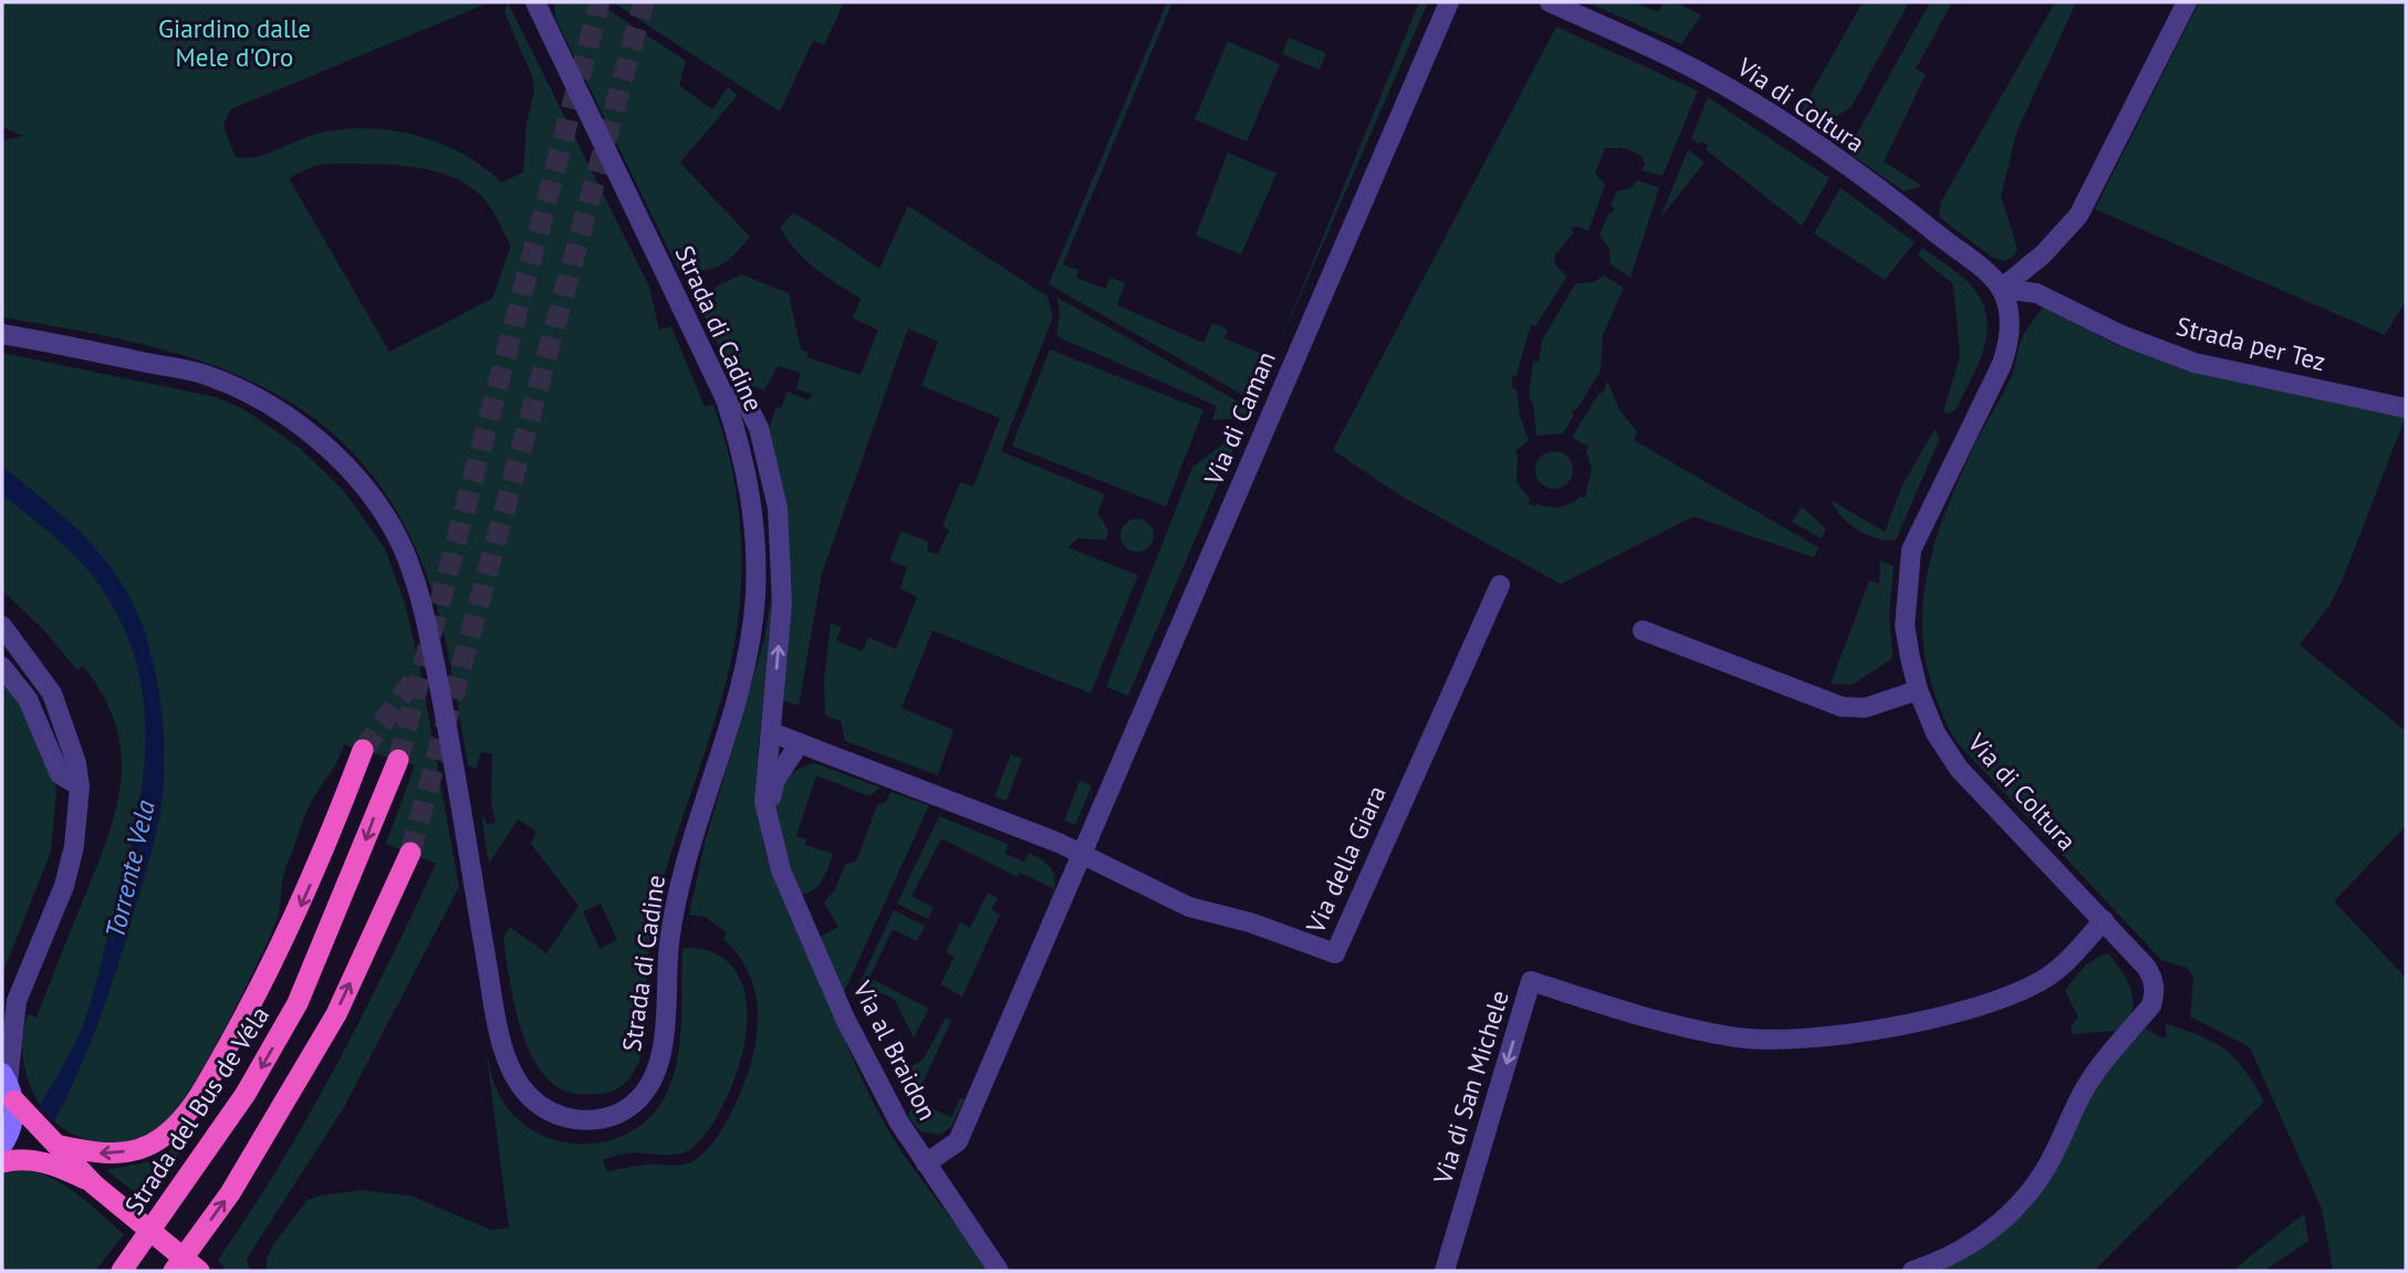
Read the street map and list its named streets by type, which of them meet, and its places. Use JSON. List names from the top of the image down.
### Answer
{
  "streets": {
    "highway": ["Strada del Bus de Véla"],
    "street": [
      "Via di Coltura",
      "Strada di Cadine",
      "Strada per Tez",
      "Via di Caman",
      "Via della Giara",
      "Via al Braidon",
      "Via di San Michele"
    ]
  },
  "crossings": [
    ["Via di Coltura", "Strada per Tez"],
    ["Via di Coltura", "Via di San Michele"],
    ["Strada di Cadine", "Via al Braidon"],
    ["Via di Caman", "Via della Giara"],
    ["Via della Giara", "Via al Braidon"]
  ],
  "one_way": ["Via di San Michele"],
  "water": ["Torrente Vela"],
  "parks": ["Giardino dalle Mele d'Oro"]
}
